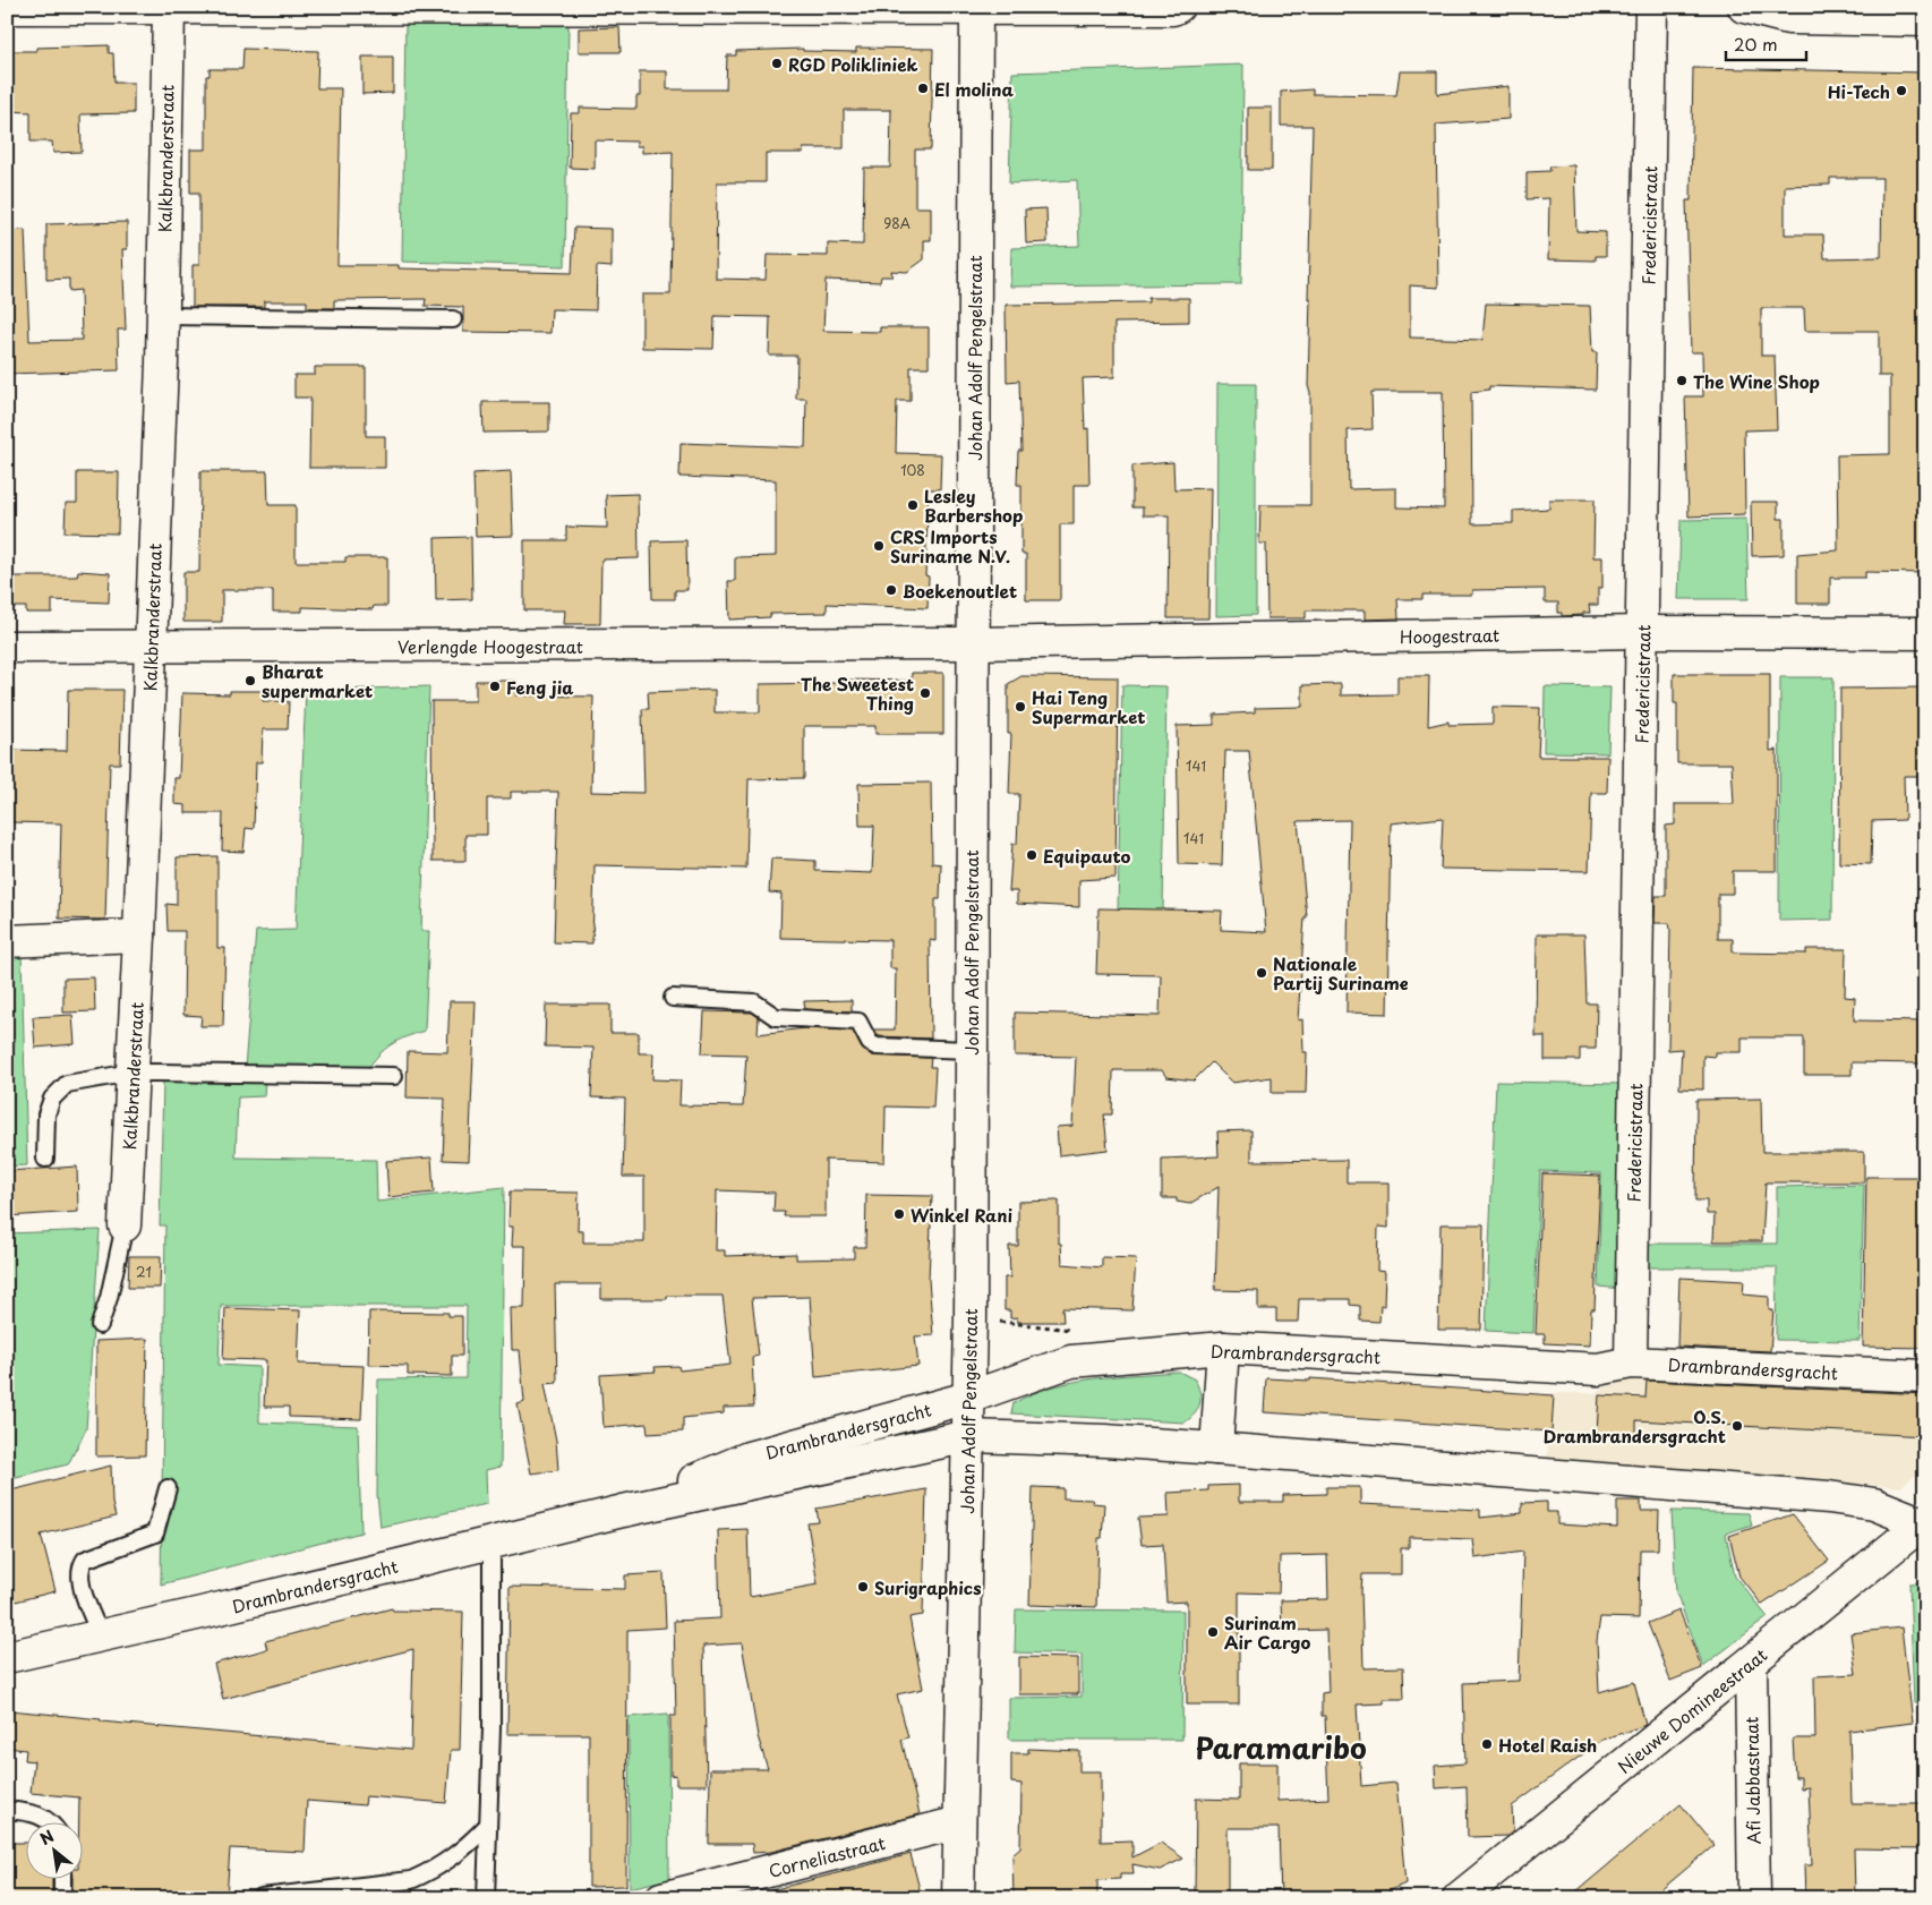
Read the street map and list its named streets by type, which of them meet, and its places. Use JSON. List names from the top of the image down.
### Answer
{
  "streets": {
    "street": [
      "Kalkbranderstraat",
      "Fredericistraat",
      "Johan Adolf Pengelstraat",
      "Hoogestraat",
      "Verlengde Hoogestraat",
      "Drambrandersgracht",
      "Nieuwe Domineestraat",
      "Afi Jabbastraat",
      "Corneliastraat"
    ]
  },
  "crossings": [
    ["Kalkbranderstraat", "Verlengde Hoogestraat"],
    ["Fredericistraat", "Hoogestraat"],
    ["Fredericistraat", "Drambrandersgracht"],
    ["Johan Adolf Pengelstraat", "Hoogestraat"],
    ["Johan Adolf Pengelstraat", "Verlengde Hoogestraat"],
    ["Johan Adolf Pengelstraat", "Drambrandersgracht"],
    ["Johan Adolf Pengelstraat", "Corneliastraat"],
    ["Hoogestraat", "Verlengde Hoogestraat"],
    ["Drambrandersgracht", "Nieuwe Domineestraat"],
    ["Nieuwe Domineestraat", "Afi Jabbastraat"]
  ],
  "districts": ["Paramaribo"],
  "places": [
    "RGD Polikliniek",
    "El molina",
    "Hi-Tech",
    "The Wine Shop",
    "Lesley Barbershop",
    "CRS Imports Suriname N.V.",
    "Boekenoutlet",
    "Bharat supermarket",
    "Feng jia",
    "The Sweetest Thing",
    "Hai Teng Supermarket",
    "Equipauto",
    "Nationale Partij Suriname",
    "Winkel Rani",
    "O.S. Drambrandersgracht",
    "Surigraphics",
    "Surinam Air Cargo",
    "Hotel Raish"
  ],
  "house_numbers": [
    "98A",
    "108",
    "141",
    "141",
    "21"
  ],
  "scale_bar": "20 m",
  "north": "top left"
}
